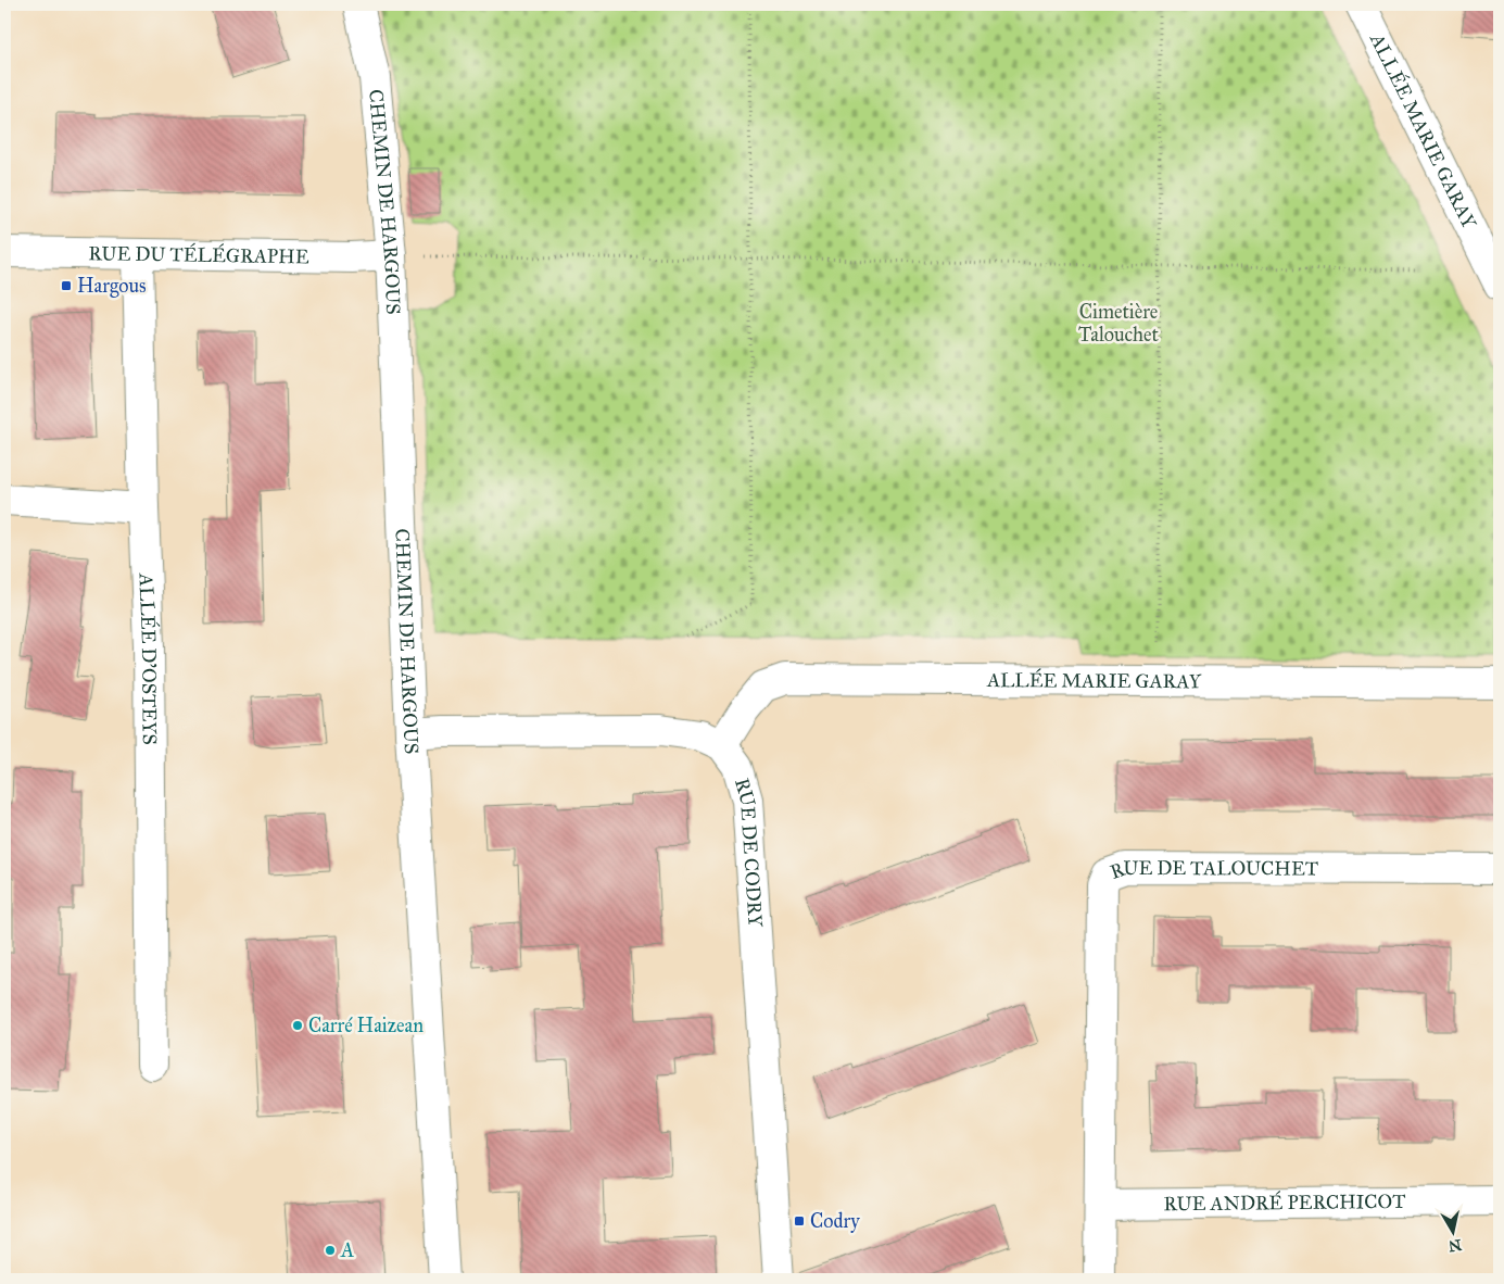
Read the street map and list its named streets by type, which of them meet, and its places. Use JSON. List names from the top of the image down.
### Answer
{
  "streets": {
    "street": [
      "ALLÉE MARIE GARAY",
      "CHEMIN DE HARGOUS",
      "RUE DU TÉLÉGRAPHE",
      "ALLÉE D'OSTEYS",
      "RUE DE CODRY",
      "RUE DE TALOUCHET",
      "RUE ANDRÉ PERCHICOT"
    ]
  },
  "crossings": [
    ["ALLÉE MARIE GARAY", "RUE DE CODRY"],
    ["CHEMIN DE HARGOUS", "RUE DU TÉLÉGRAPHE"],
    ["RUE DU TÉLÉGRAPHE", "ALLÉE D'OSTEYS"],
    ["RUE DE TALOUCHET", "RUE ANDRÉ PERCHICOT"]
  ],
  "parks": ["Cimetière Talouchet"],
  "places": {
    "transit": ["Hargous", "Codry"],
    "other": ["Carré Haizean", "A"]
  },
  "north": "bottom"
}
